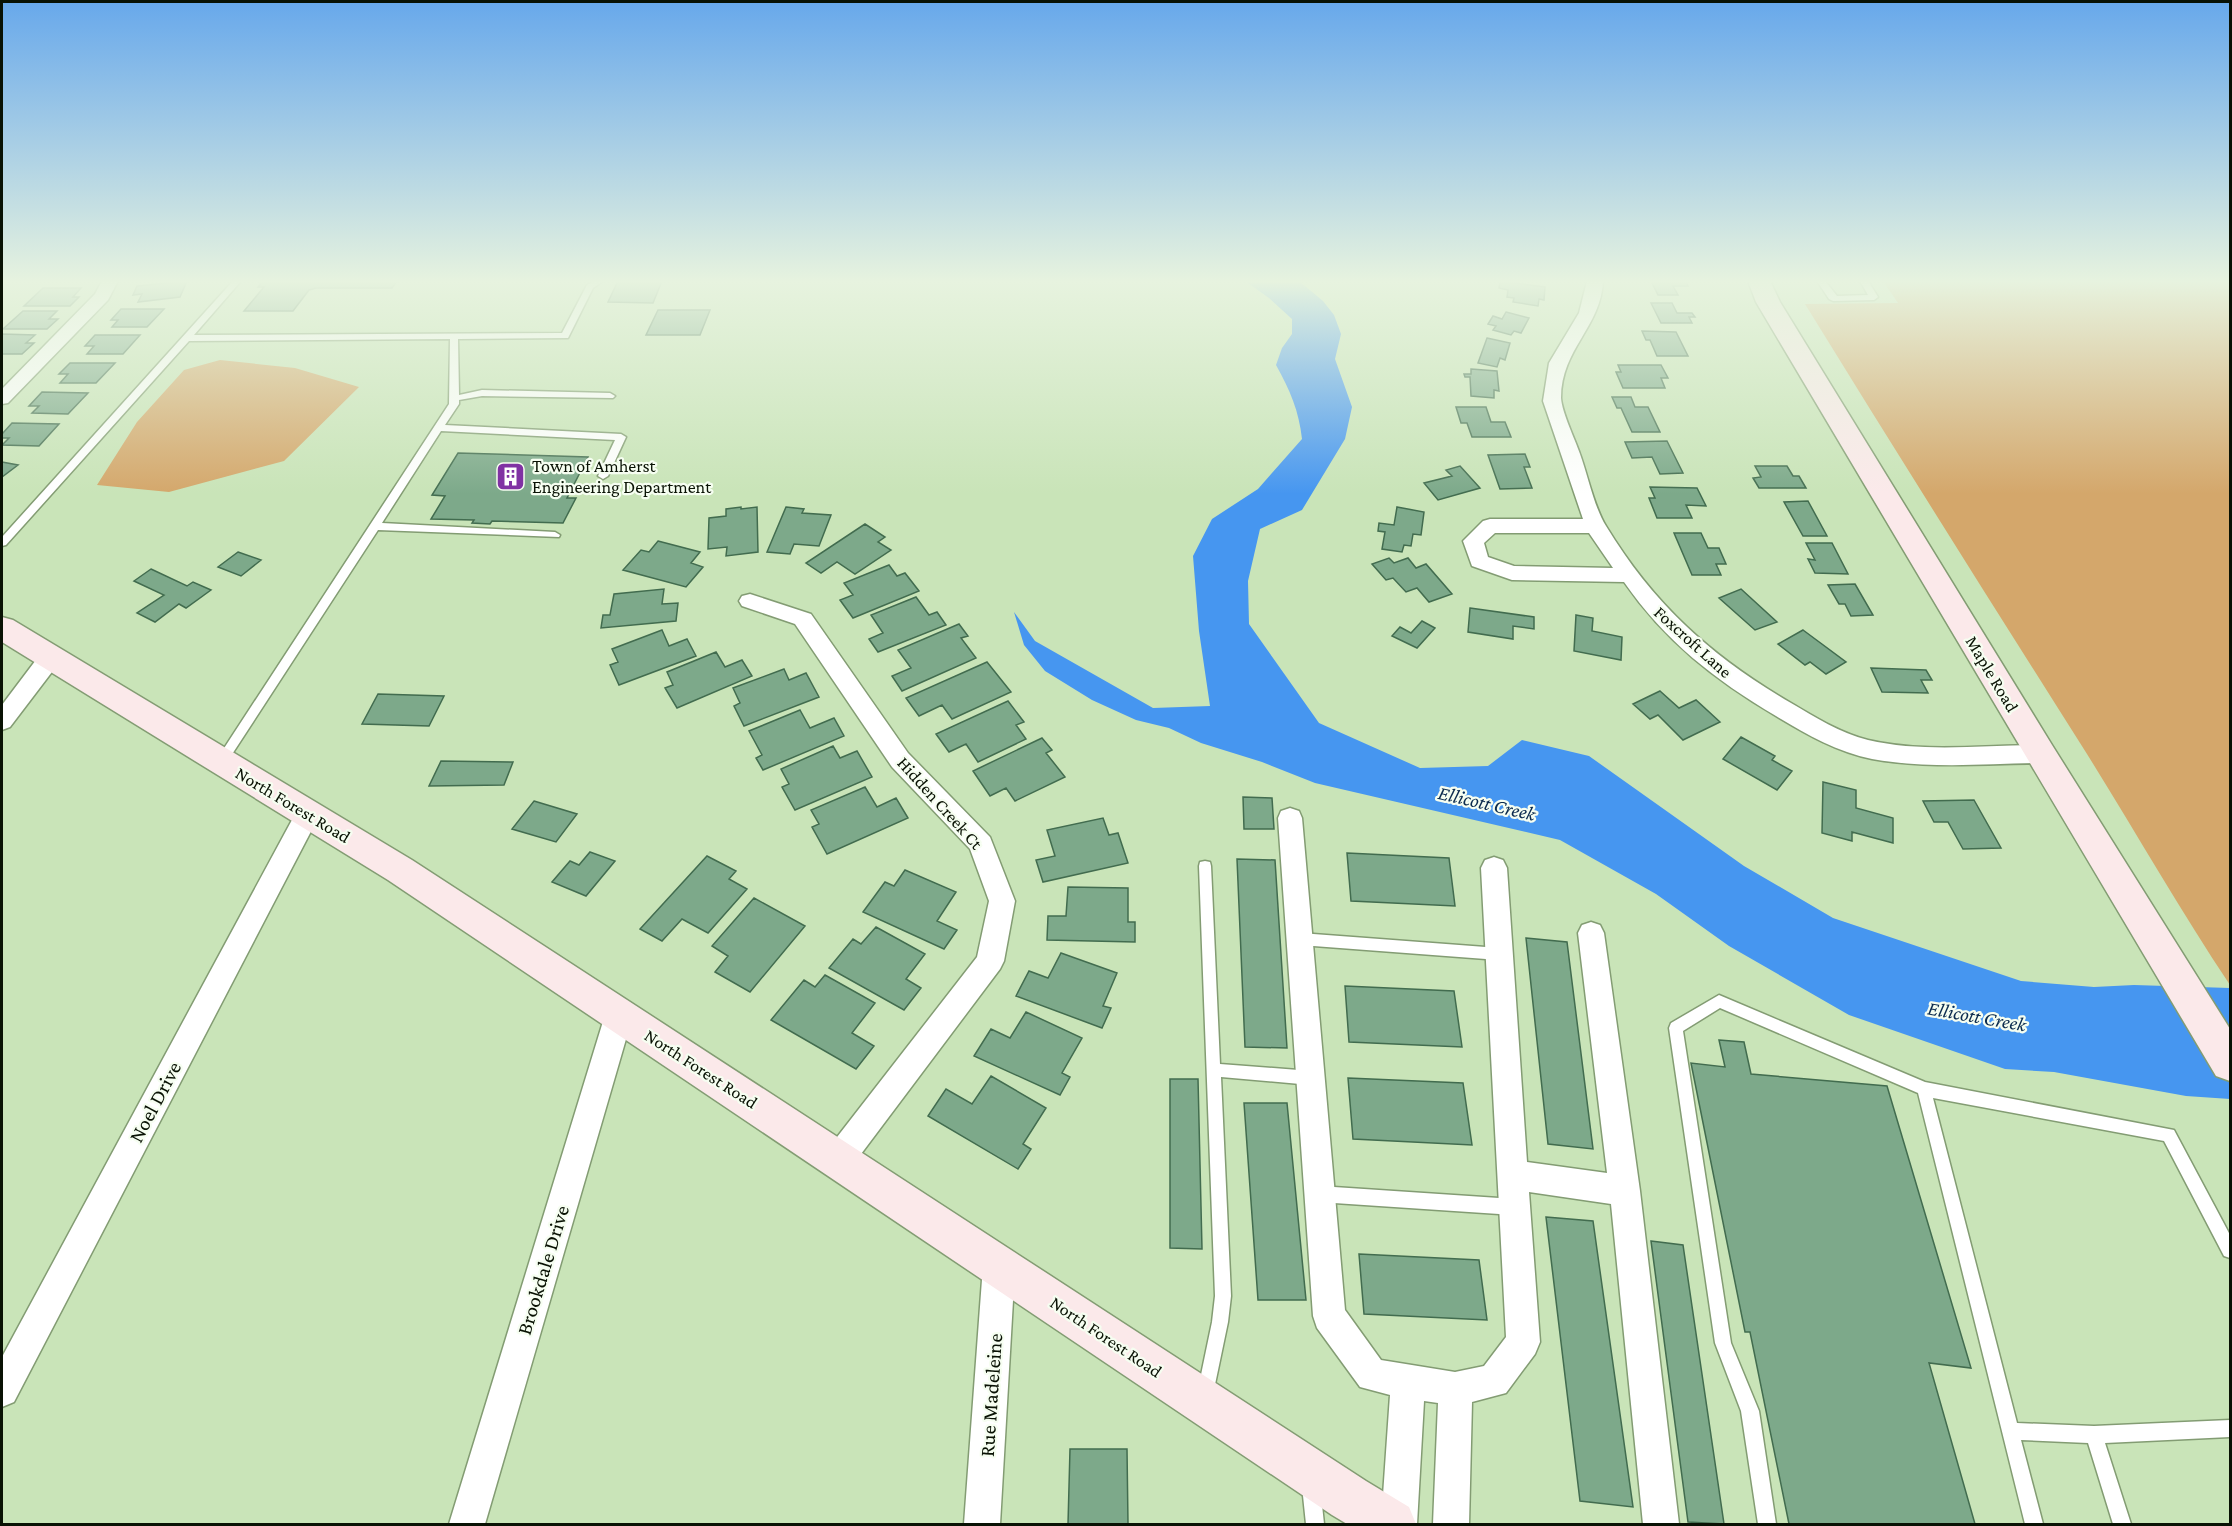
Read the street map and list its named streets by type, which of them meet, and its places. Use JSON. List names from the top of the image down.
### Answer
{
  "streets": {
    "street": [
      "Foxcroft Lane",
      "Maple Road",
      "Hidden Creek Ct",
      "North Forest Road",
      "Noel Drive",
      "Brookdale Drive",
      "Rue Madeleine"
    ]
  },
  "crossings": [
    ["Foxcroft Lane", "Maple Road"],
    ["Hidden Creek Ct", "North Forest Road"],
    ["North Forest Road", "Noel Drive"],
    ["North Forest Road", "Brookdale Drive"],
    ["North Forest Road", "Rue Madeleine"]
  ],
  "water": ["Ellicott Creek"],
  "places": {
    "building": ["Town of Amherst Engineering Department"]
  }
}
